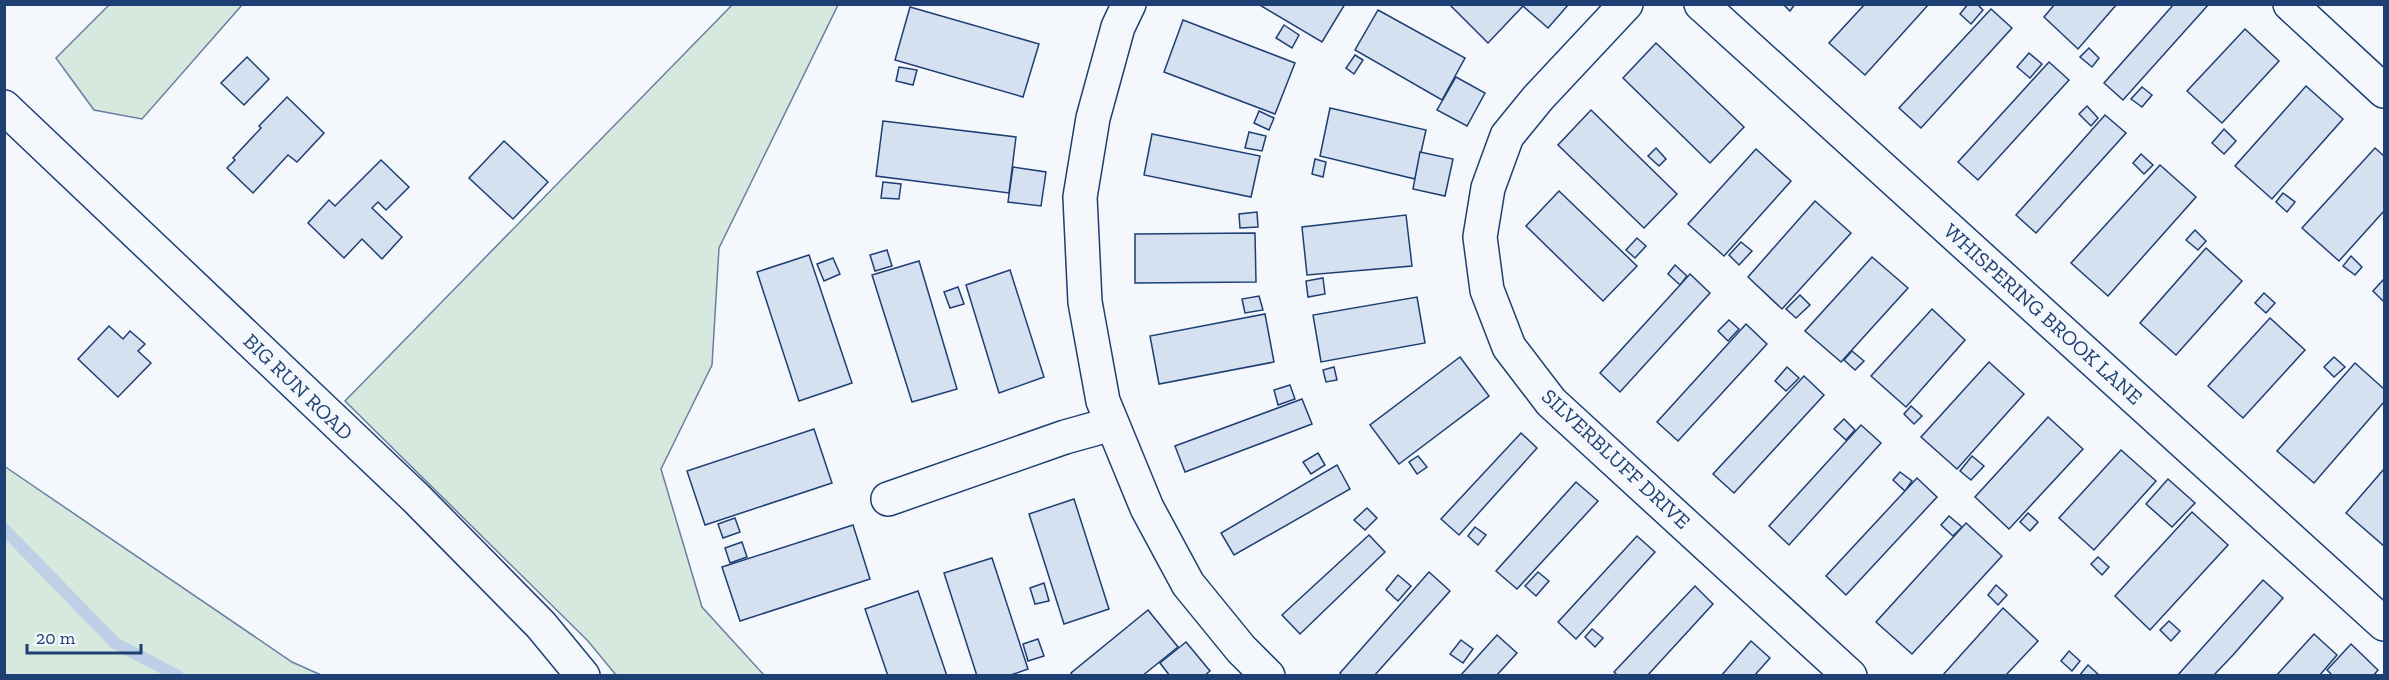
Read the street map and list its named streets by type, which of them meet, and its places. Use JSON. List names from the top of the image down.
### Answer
{
  "streets": {
    "street": ["WHISPERING BROOK LANE", "BIG RUN ROAD", "SILVERBLUFF DRIVE"]
  },
  "scale_bar": "20 m"
}
